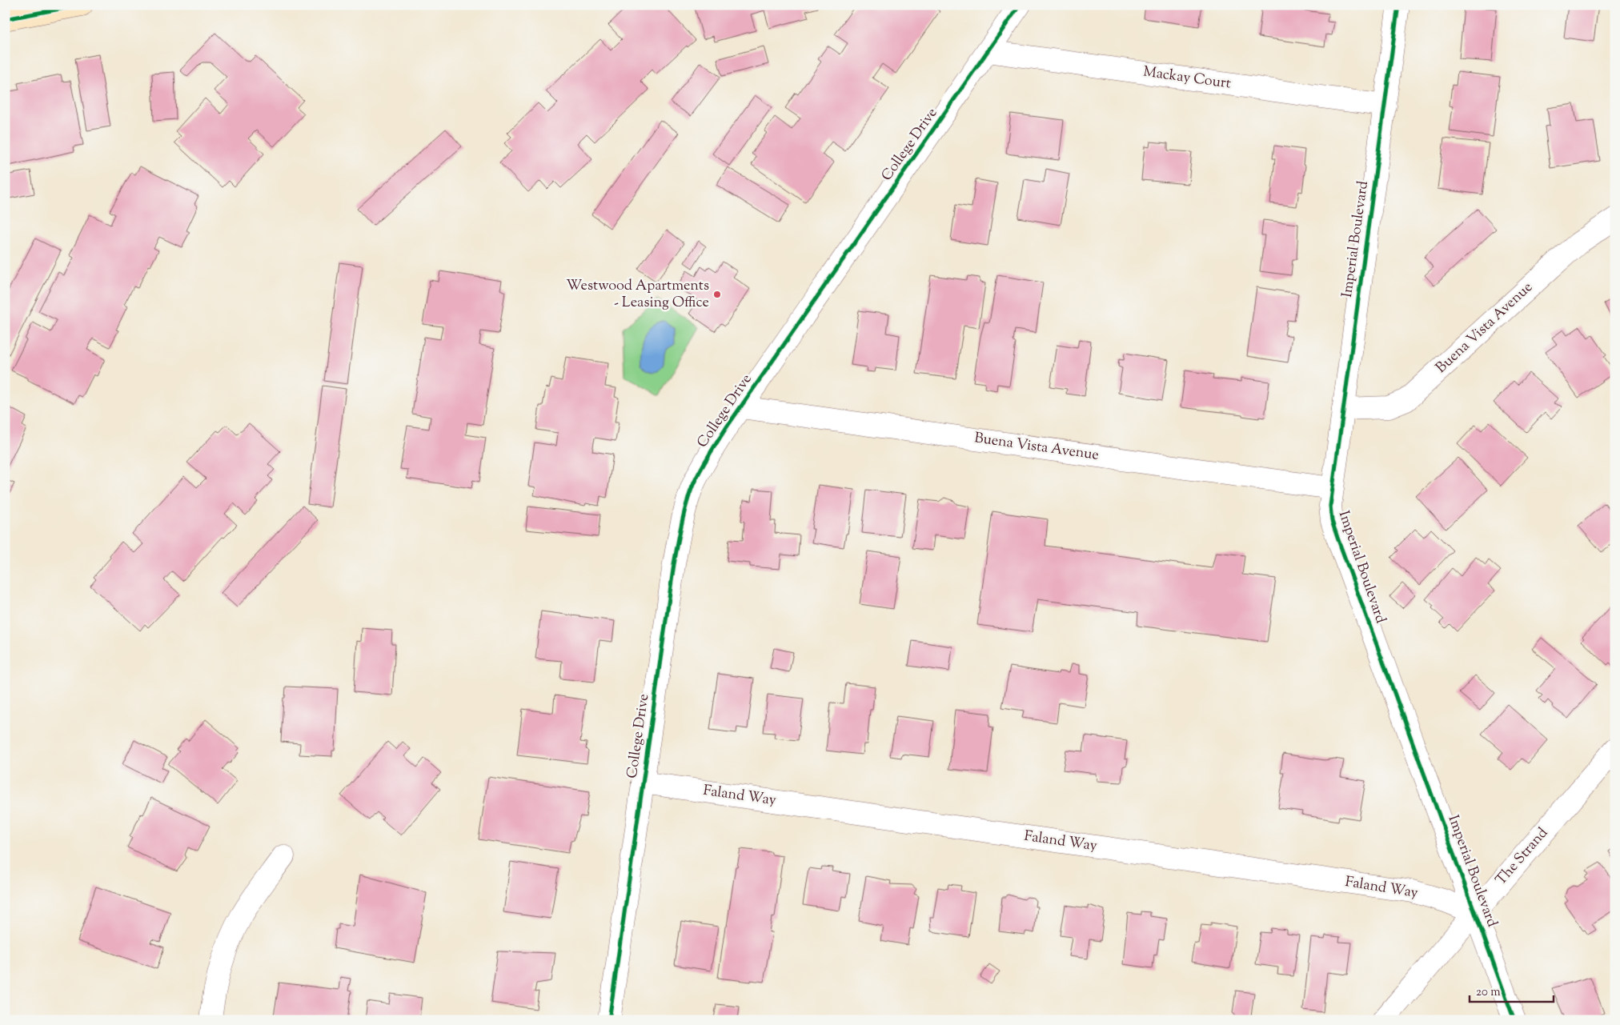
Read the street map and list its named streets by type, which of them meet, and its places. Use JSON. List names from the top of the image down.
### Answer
{
  "streets": {
    "street": [
      "Mackay Court",
      "College Drive",
      "Imperial Boulevard",
      "Buena Vista Avenue",
      "Faland Way",
      "The Strand"
    ]
  },
  "crossings": [
    ["Mackay Court", "College Drive"],
    ["Mackay Court", "Imperial Boulevard"],
    ["College Drive", "Buena Vista Avenue"],
    ["College Drive", "Faland Way"],
    ["Imperial Boulevard", "Buena Vista Avenue"],
    ["Imperial Boulevard", "Faland Way"],
    ["Imperial Boulevard", "The Strand"],
    ["Faland Way", "The Strand"]
  ],
  "places": ["Westwood Apartments - Leasing Office"],
  "scale_bar": "20 m"
}
